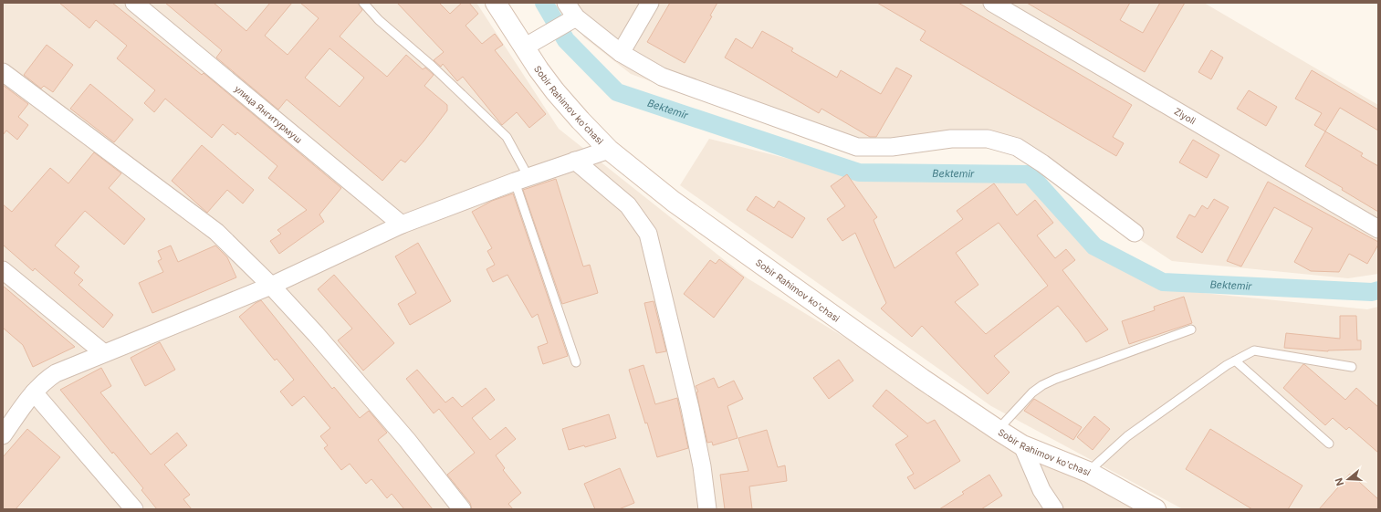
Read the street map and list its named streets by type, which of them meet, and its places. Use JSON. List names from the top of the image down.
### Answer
{
  "streets": {
    "street": ["Sobir Rahimov ko'chasi", "улица Янгитурмуш", "Ziyoli"]
  },
  "water": ["Bektemir"],
  "north": "left"
}
